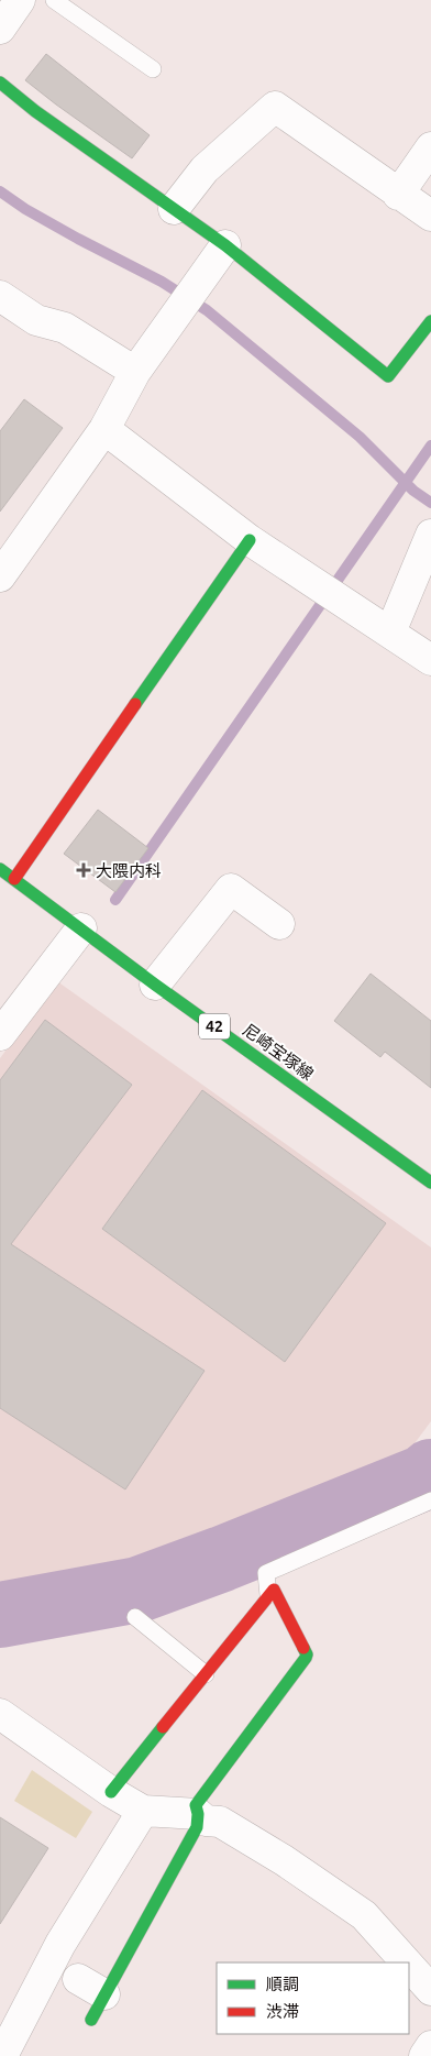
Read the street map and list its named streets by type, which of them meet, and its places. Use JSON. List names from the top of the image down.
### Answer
{
  "streets": {
    "street": ["42", "尼崎宝塚線"]
  },
  "places": {
    "health": ["大隈内科"]
  },
  "legend": ["順調", "渋滞"]
}
